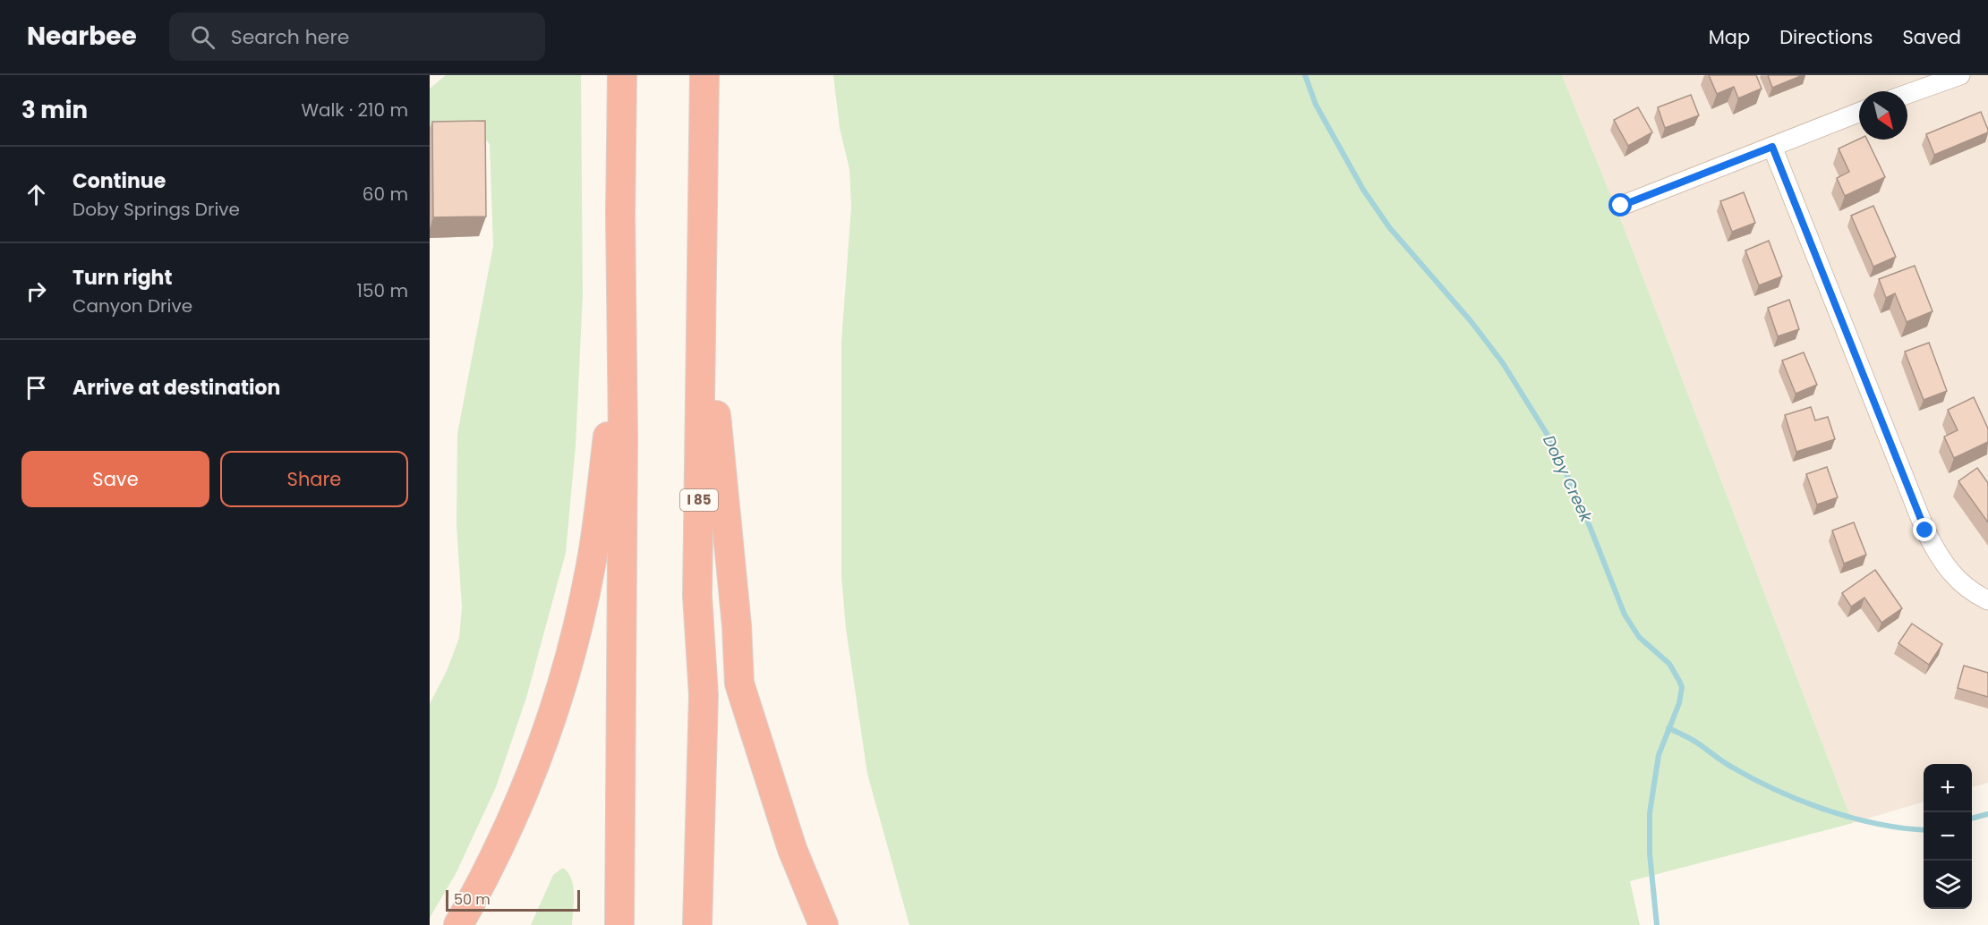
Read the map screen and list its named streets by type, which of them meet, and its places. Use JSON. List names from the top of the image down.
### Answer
{
  "streets": {
    "highway": ["I 85"]
  },
  "water": ["Doby Creek"],
  "scale_bar": "50 m",
  "north": "bottom right",
  "page": {
    "header": "Nearbee",
    "search": "Search here",
    "nav": ["Map", "Directions", "Saved"],
    "heading": ["3 min", "Walk · 210 m"],
    "list": [
      ["Continue", "Doby Springs Drive", "60 m"],
      ["Turn right", "Canyon Drive", "150 m"],
      "Arrive at destination"
    ],
    "buttons": ["Save", "Share"],
    "map_buttons": ["+", "−"],
    "scale": "50 m"
  }
}
